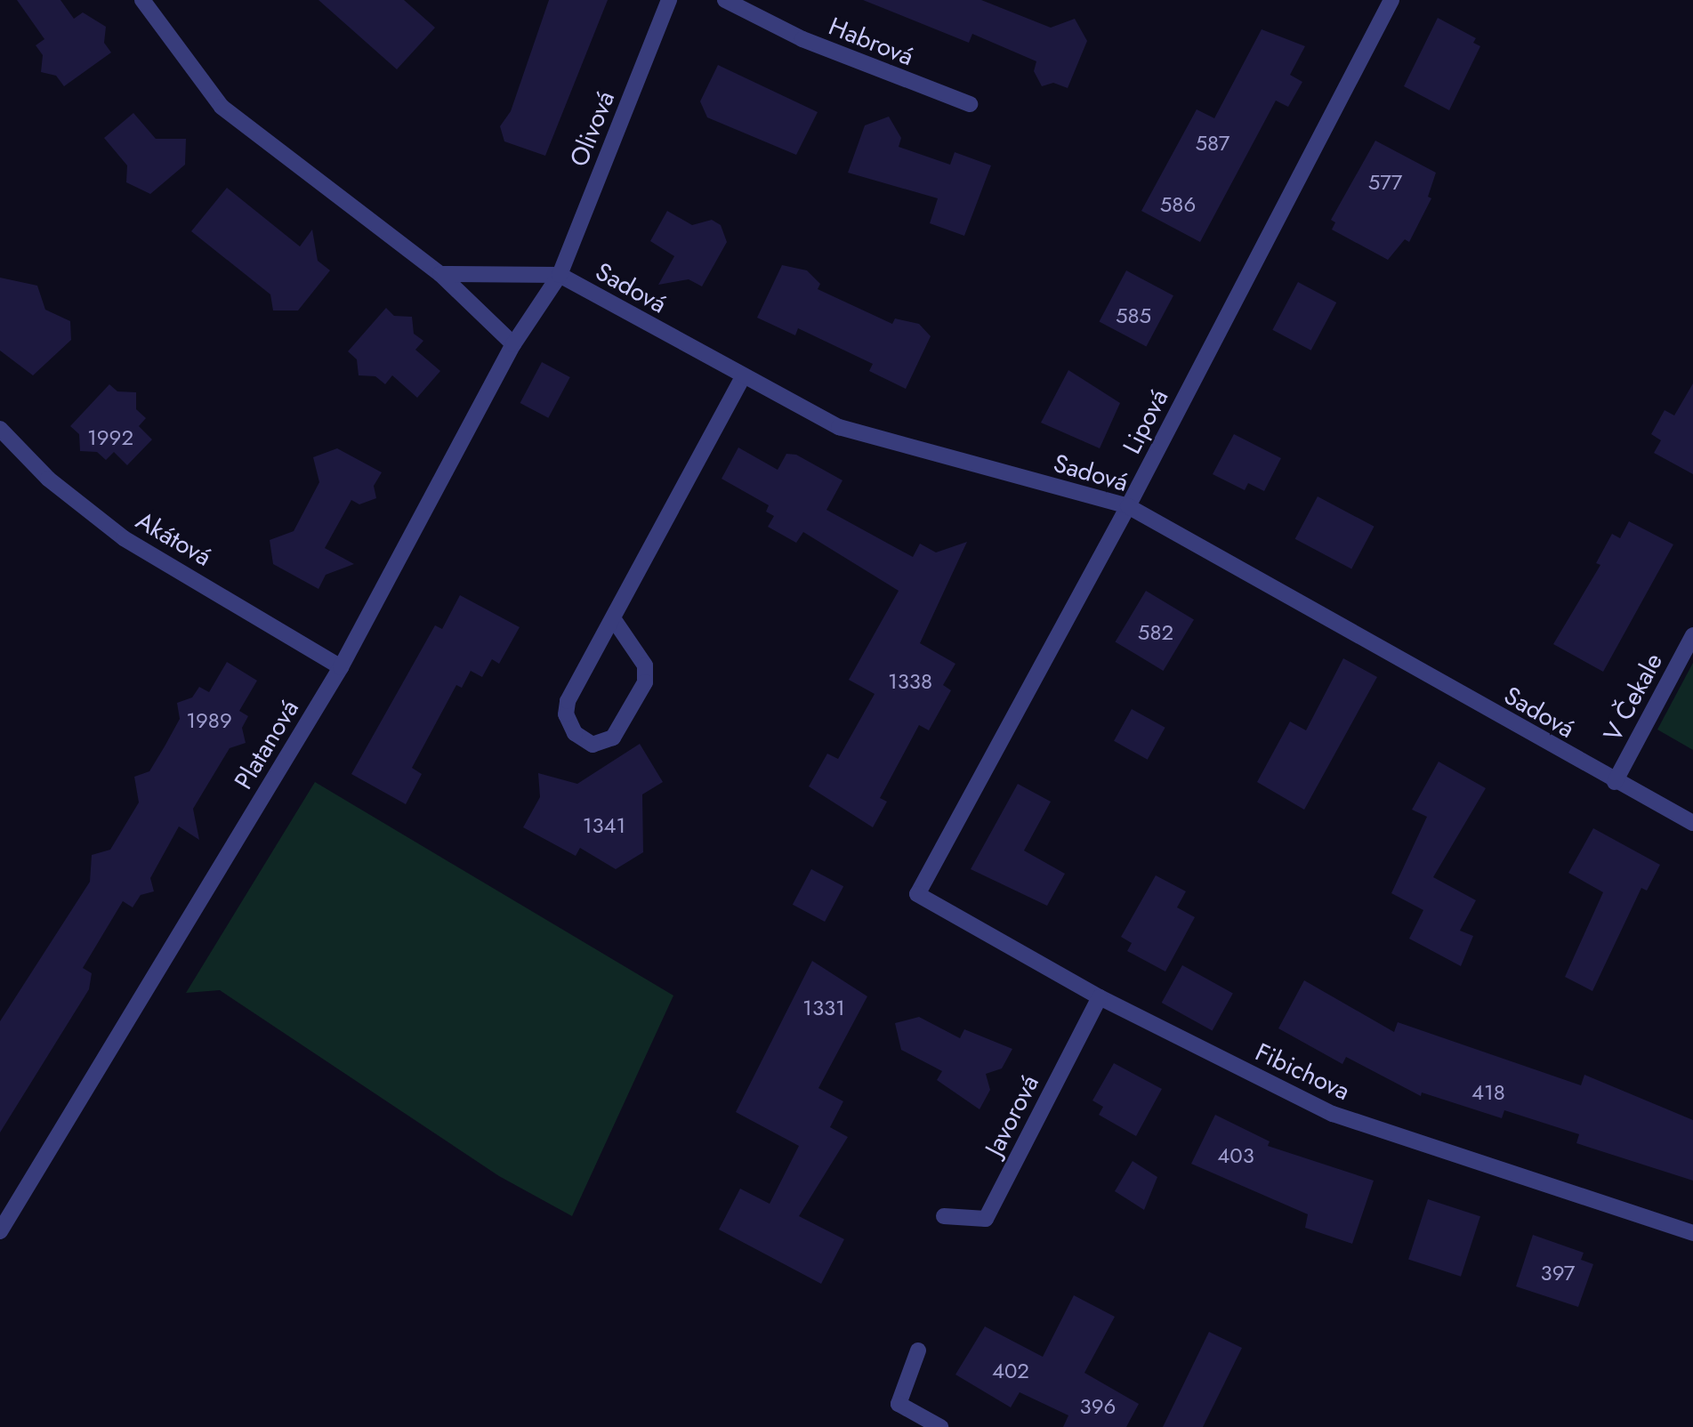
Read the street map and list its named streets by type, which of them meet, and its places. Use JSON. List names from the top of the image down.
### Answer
{
  "streets": {
    "street": [
      "Habrová",
      "Olivová",
      "Sadová",
      "Lipová",
      "Akátová",
      "V Čekale",
      "Platanová",
      "Fibichova",
      "Javorová"
    ]
  },
  "crossings": [
    ["Olivová", "Sadová"],
    ["Olivová", "Platanová"],
    ["Sadová", "Lipová"],
    ["Sadová", "V Čekale"],
    ["Sadová", "Platanová"],
    ["Lipová", "Fibichova"],
    ["Akátová", "Platanová"],
    ["Fibichova", "Javorová"]
  ],
  "house_numbers": [
    "587",
    "577",
    "586",
    "585",
    "1992",
    "582",
    "1338",
    "1989",
    "1341",
    "1331",
    "418",
    "403",
    "397",
    "402",
    "396"
  ]
}
